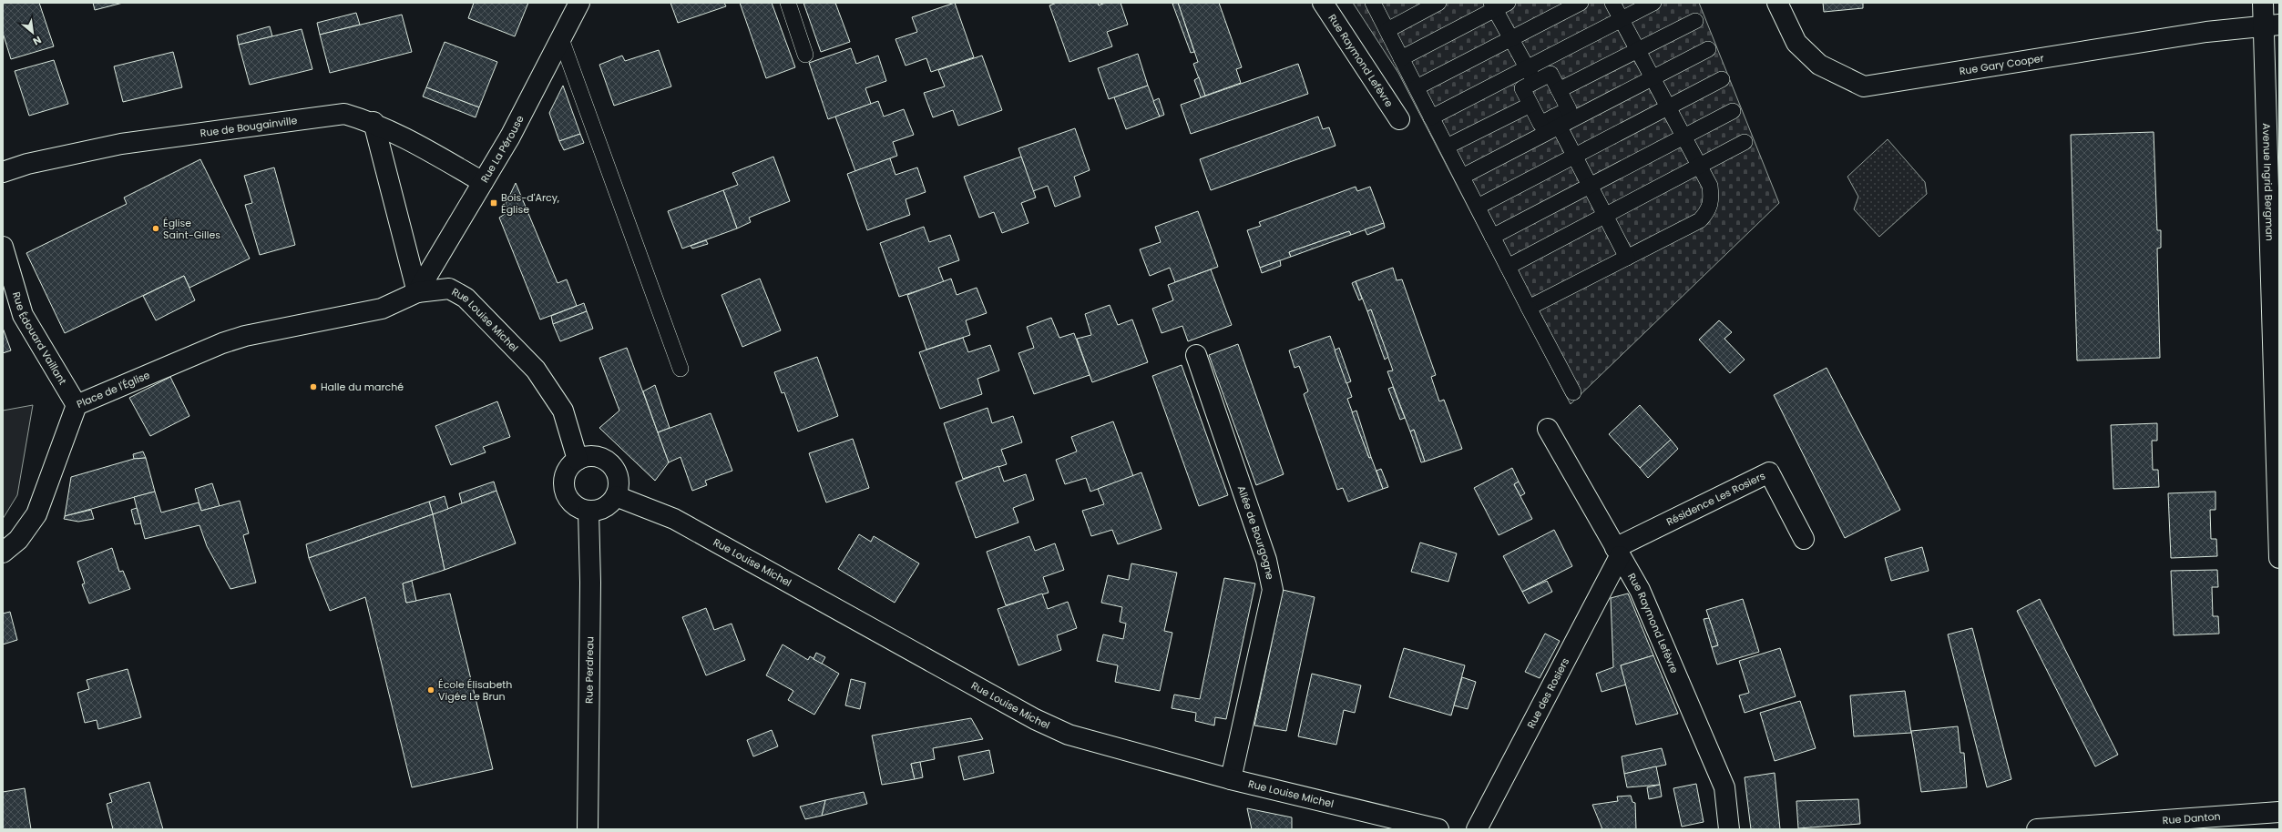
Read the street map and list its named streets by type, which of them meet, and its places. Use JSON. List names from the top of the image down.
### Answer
{
  "streets": {
    "street": [
      "Rue Raymond Lefèvre",
      "Rue Gary Cooper",
      "Rue de Bougainville",
      "Rue La Pérouse",
      "Avenue Ingrid Bergman",
      "Rue Louise Michel",
      "Rue Édouard Vaillant",
      "Place de l'Église",
      "Résidence Les Rosiers",
      "Allée de Bourgogne",
      "Rue Perdreau",
      "Rue des Rosiers",
      "Rue Danton"
    ]
  },
  "crossings": [
    ["Rue Raymond Lefèvre", "Résidence Les Rosiers"],
    ["Rue Raymond Lefèvre", "Rue des Rosiers"],
    ["Rue Gary Cooper", "Avenue Ingrid Bergman"],
    ["Rue de Bougainville", "Rue La Pérouse"],
    ["Rue La Pérouse", "Rue Louise Michel"],
    ["Rue Louise Michel", "Place de l'Église"],
    ["Rue Louise Michel", "Allée de Bourgogne"],
    ["Rue Louise Michel", "Rue Perdreau"],
    ["Rue Édouard Vaillant", "Place de l'Église"],
    ["Résidence Les Rosiers", "Rue des Rosiers"]
  ],
  "places": {
    "transit": ["Bois-d'Arcy, Église"],
    "other": ["Église Saint-Gilles", "Halle du marché", "École Élisabeth Vigée Le Brun"]
  },
  "north": "bottom right"
}
